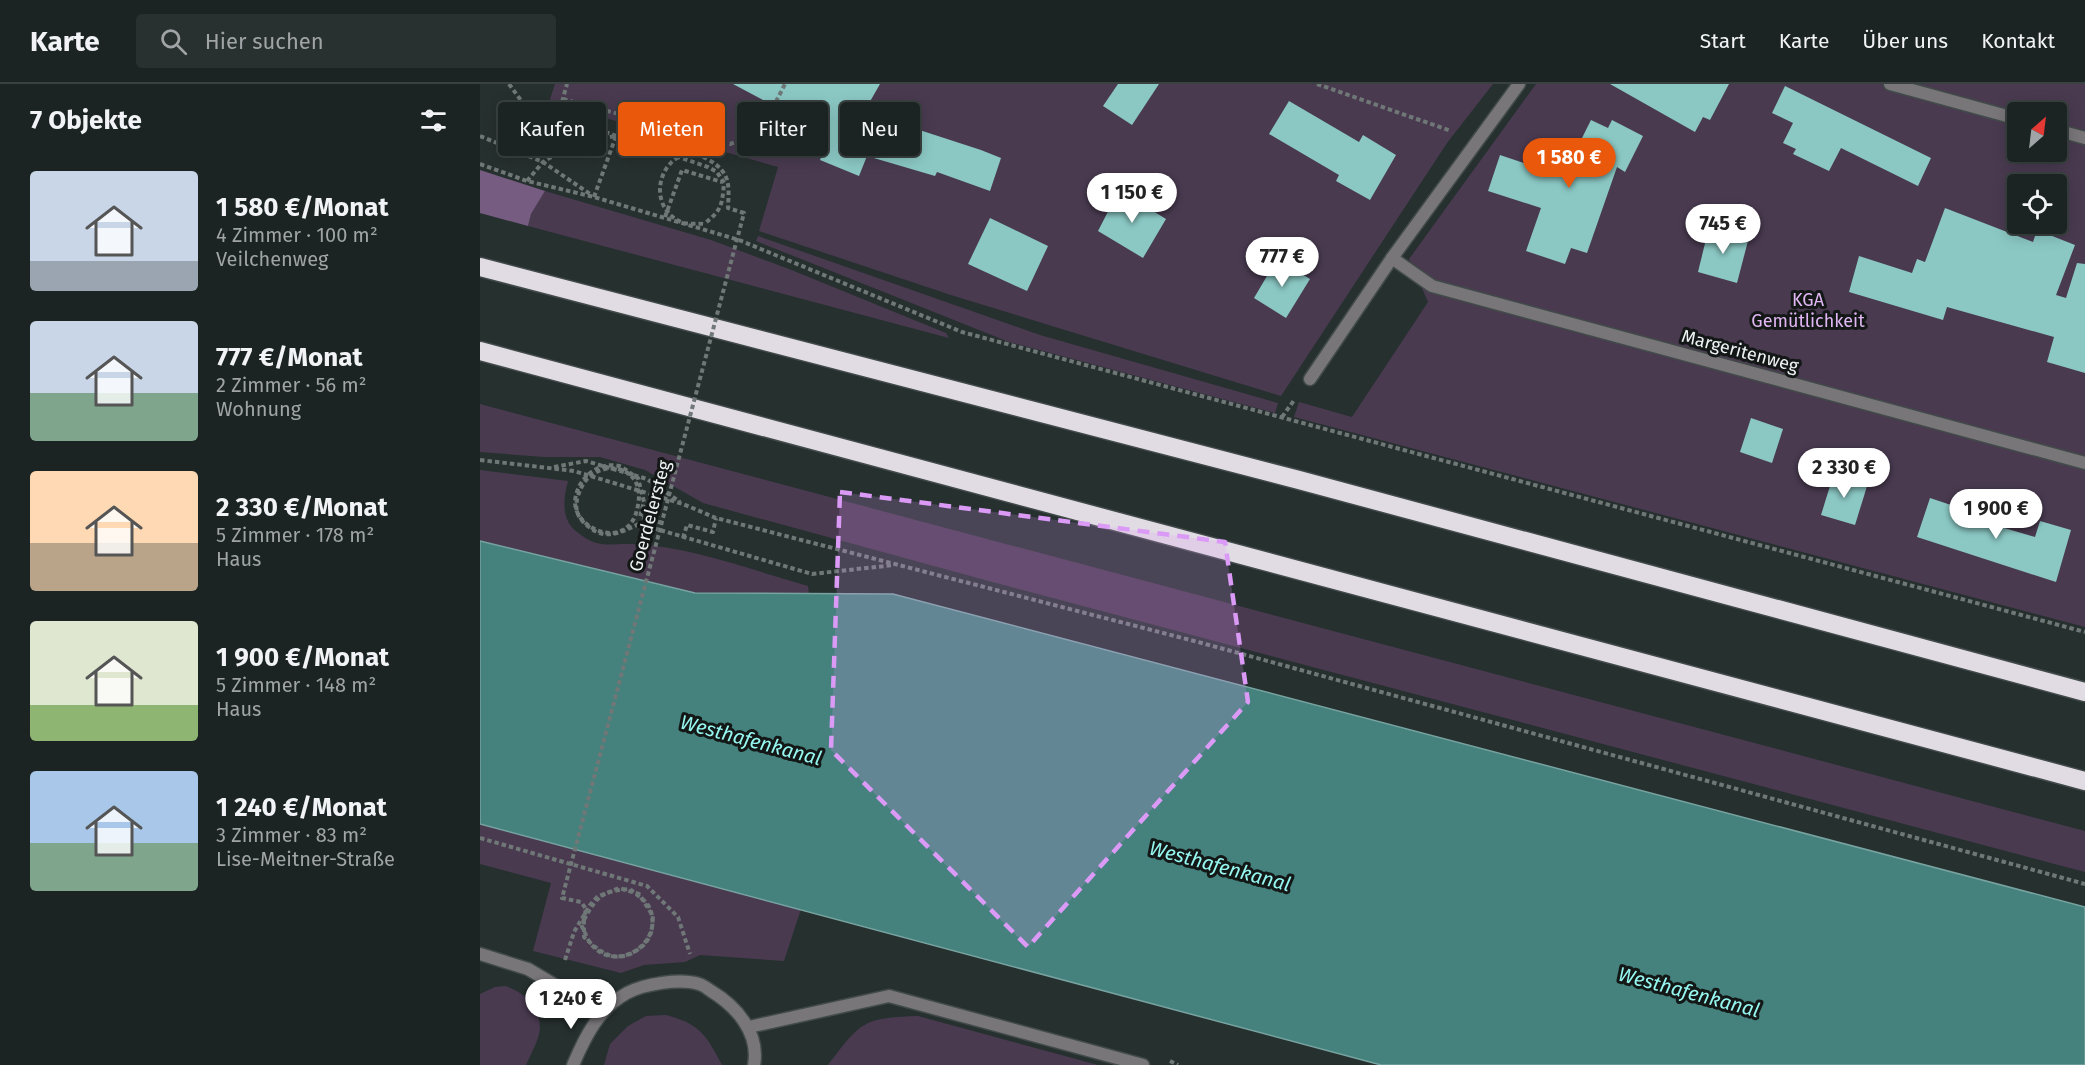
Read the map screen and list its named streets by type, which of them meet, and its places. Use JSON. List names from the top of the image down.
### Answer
{
  "streets": {
    "street": ["Margeritenweg"],
    "path": ["Goerdelersteg"]
  },
  "water": ["Westhafenkanal"],
  "parks": ["KGA Gemütlichkeit"],
  "north": "top right",
  "page": {
    "header": "Karte",
    "search": "Hier suchen",
    "nav": [
      "Start",
      "Karte",
      "Über uns",
      "Kontakt"
    ],
    "heading": "7 Objekte",
    "chip": [
      "Kaufen",
      "Mieten",
      "Filter",
      "Neu"
    ],
    "price": [
      "1 580 €",
      "1 150 €",
      "745 €",
      "777 €",
      "2 330 €",
      "1 900 €",
      "1 240 €"
    ],
    "list": [
      {
        "name": "1 580 €/Monat",
        "note": "4 Zimmer · 100 m² · Veilchenweg"
      },
      {
        "name": "777 €/Monat",
        "note": "2 Zimmer · 56 m² · Wohnung"
      },
      {
        "name": "2 330 €/Monat",
        "note": "5 Zimmer · 178 m² · Haus"
      },
      {
        "name": "1 900 €/Monat",
        "note": "5 Zimmer · 148 m² · Haus"
      },
      {
        "name": "1 240 €/Monat",
        "note": "3 Zimmer · 83 m² · Lise-Meitner-Straße"
      }
    ]
  }
}
